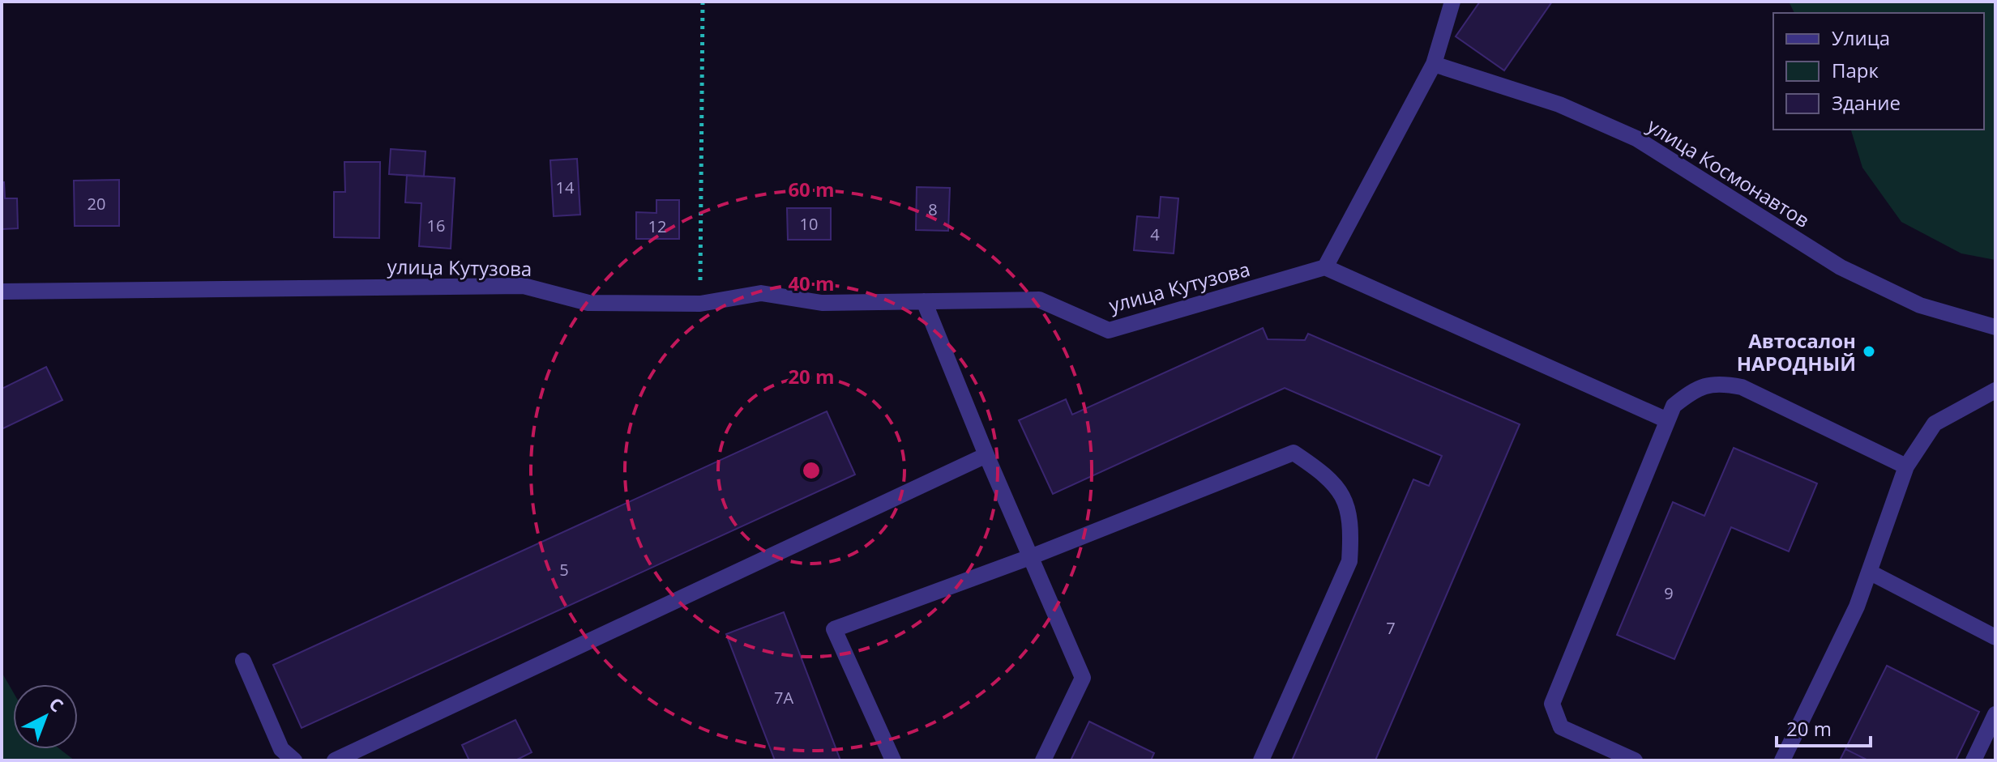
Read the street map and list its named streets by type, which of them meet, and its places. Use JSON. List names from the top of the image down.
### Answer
{
  "streets": {
    "street": ["улица Космонавтов", "улица Кутузова"]
  },
  "places": ["Автосалон НАРОДНЫЙ"],
  "house_numbers": [
    "14",
    "20",
    "8",
    "10",
    "16",
    "12",
    "4",
    "5",
    "9",
    "7",
    "7А"
  ],
  "legend": ["Улица", "Парк", "Здание"],
  "scale_bar": "20 m",
  "north": "top right",
  "rings": ["60 m", "40 m", "20 m"]
}
